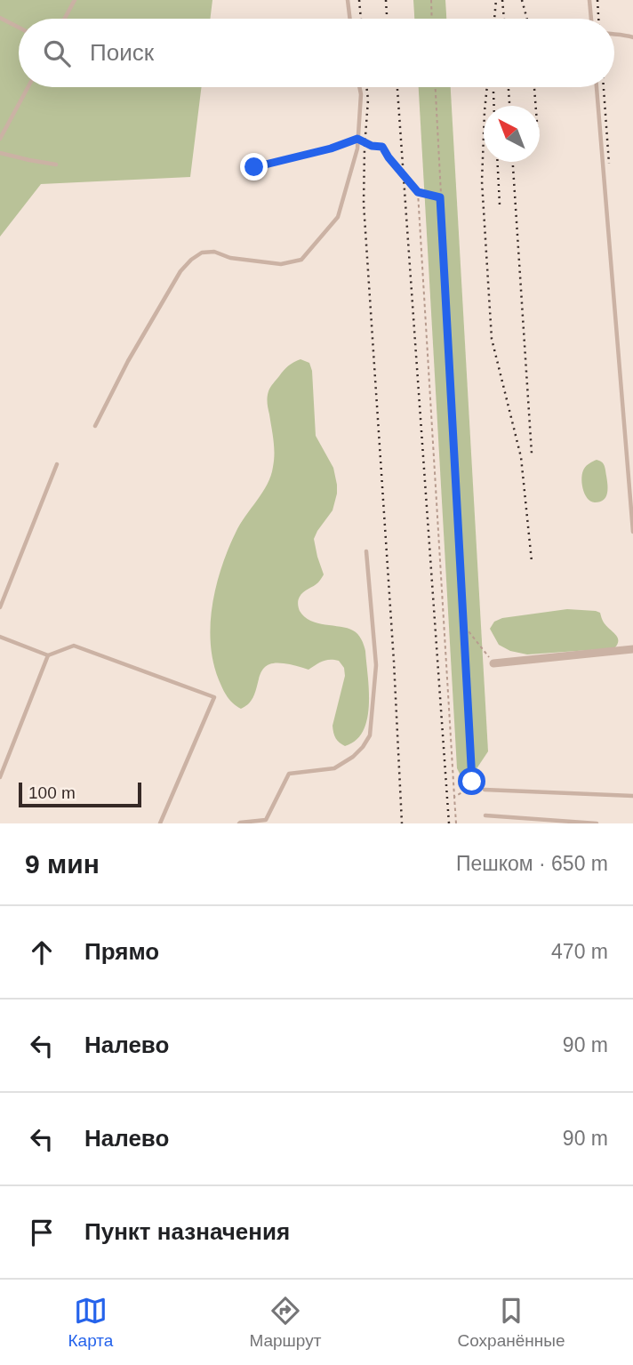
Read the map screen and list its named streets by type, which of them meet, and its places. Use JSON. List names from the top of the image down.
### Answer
{
  "scale_bar": "100 m",
  "north": "top left",
  "page": {
    "search": "Поиск",
    "scale": "100 m",
    "heading": ["9 мин", "Пешком · 650 m"],
    "list": [
      ["Прямо", "470 m"],
      ["Налево", "90 m"],
      ["Налево", "90 m"],
      "Пункт назначения"
    ],
    "nav": ["Карта", "Маршрут", "Сохранённые"]
  }
}
